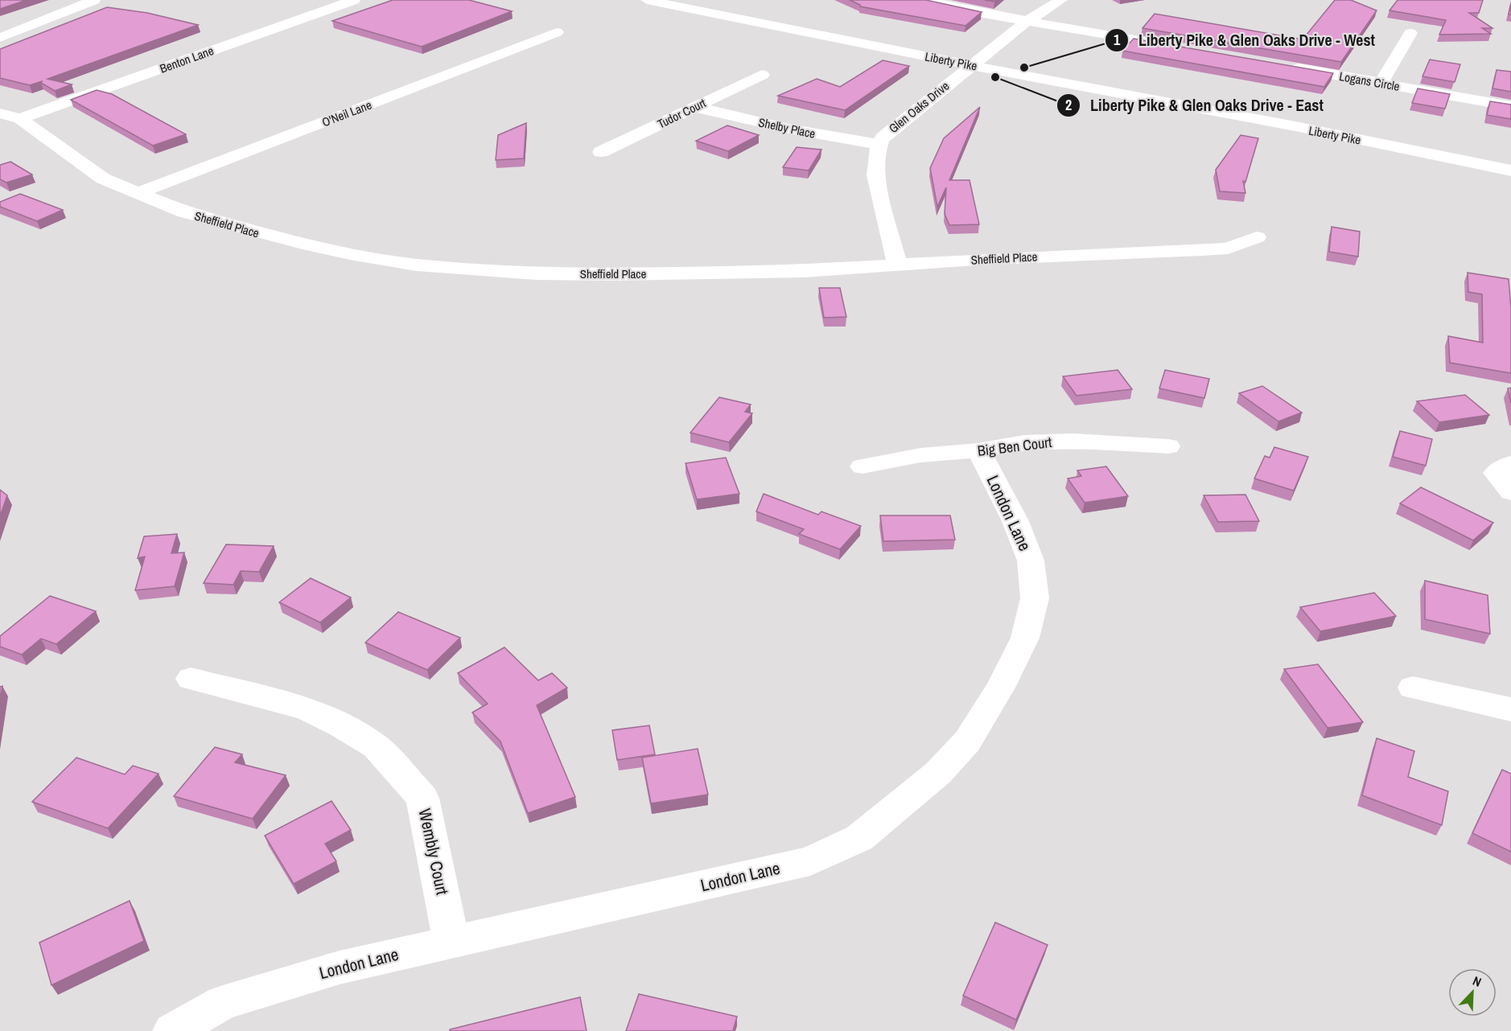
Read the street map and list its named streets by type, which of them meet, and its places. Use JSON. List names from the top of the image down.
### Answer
{
  "streets": {
    "street": [
      "Benton Lane",
      "Liberty Pike",
      "Logans Circle",
      "Glen Oaks Drive",
      "O'Neil Lane",
      "Tudor Court",
      "Shelby Place",
      "Sheffield Place",
      "Big Ben Court",
      "London Lane",
      "Wembly Court"
    ]
  },
  "crossings": [
    ["Benton Lane", "Sheffield Place"],
    ["Liberty Pike", "Glen Oaks Drive"],
    ["Glen Oaks Drive", "Shelby Place"],
    ["Glen Oaks Drive", "Sheffield Place"],
    ["O'Neil Lane", "Sheffield Place"],
    ["Tudor Court", "Shelby Place"],
    ["Big Ben Court", "London Lane"],
    ["London Lane", "Wembly Court"]
  ],
  "places": ["Liberty Pike & Glen Oaks Drive - West", "Liberty Pike & Glen Oaks Drive - East"],
  "north": "top right"
}
